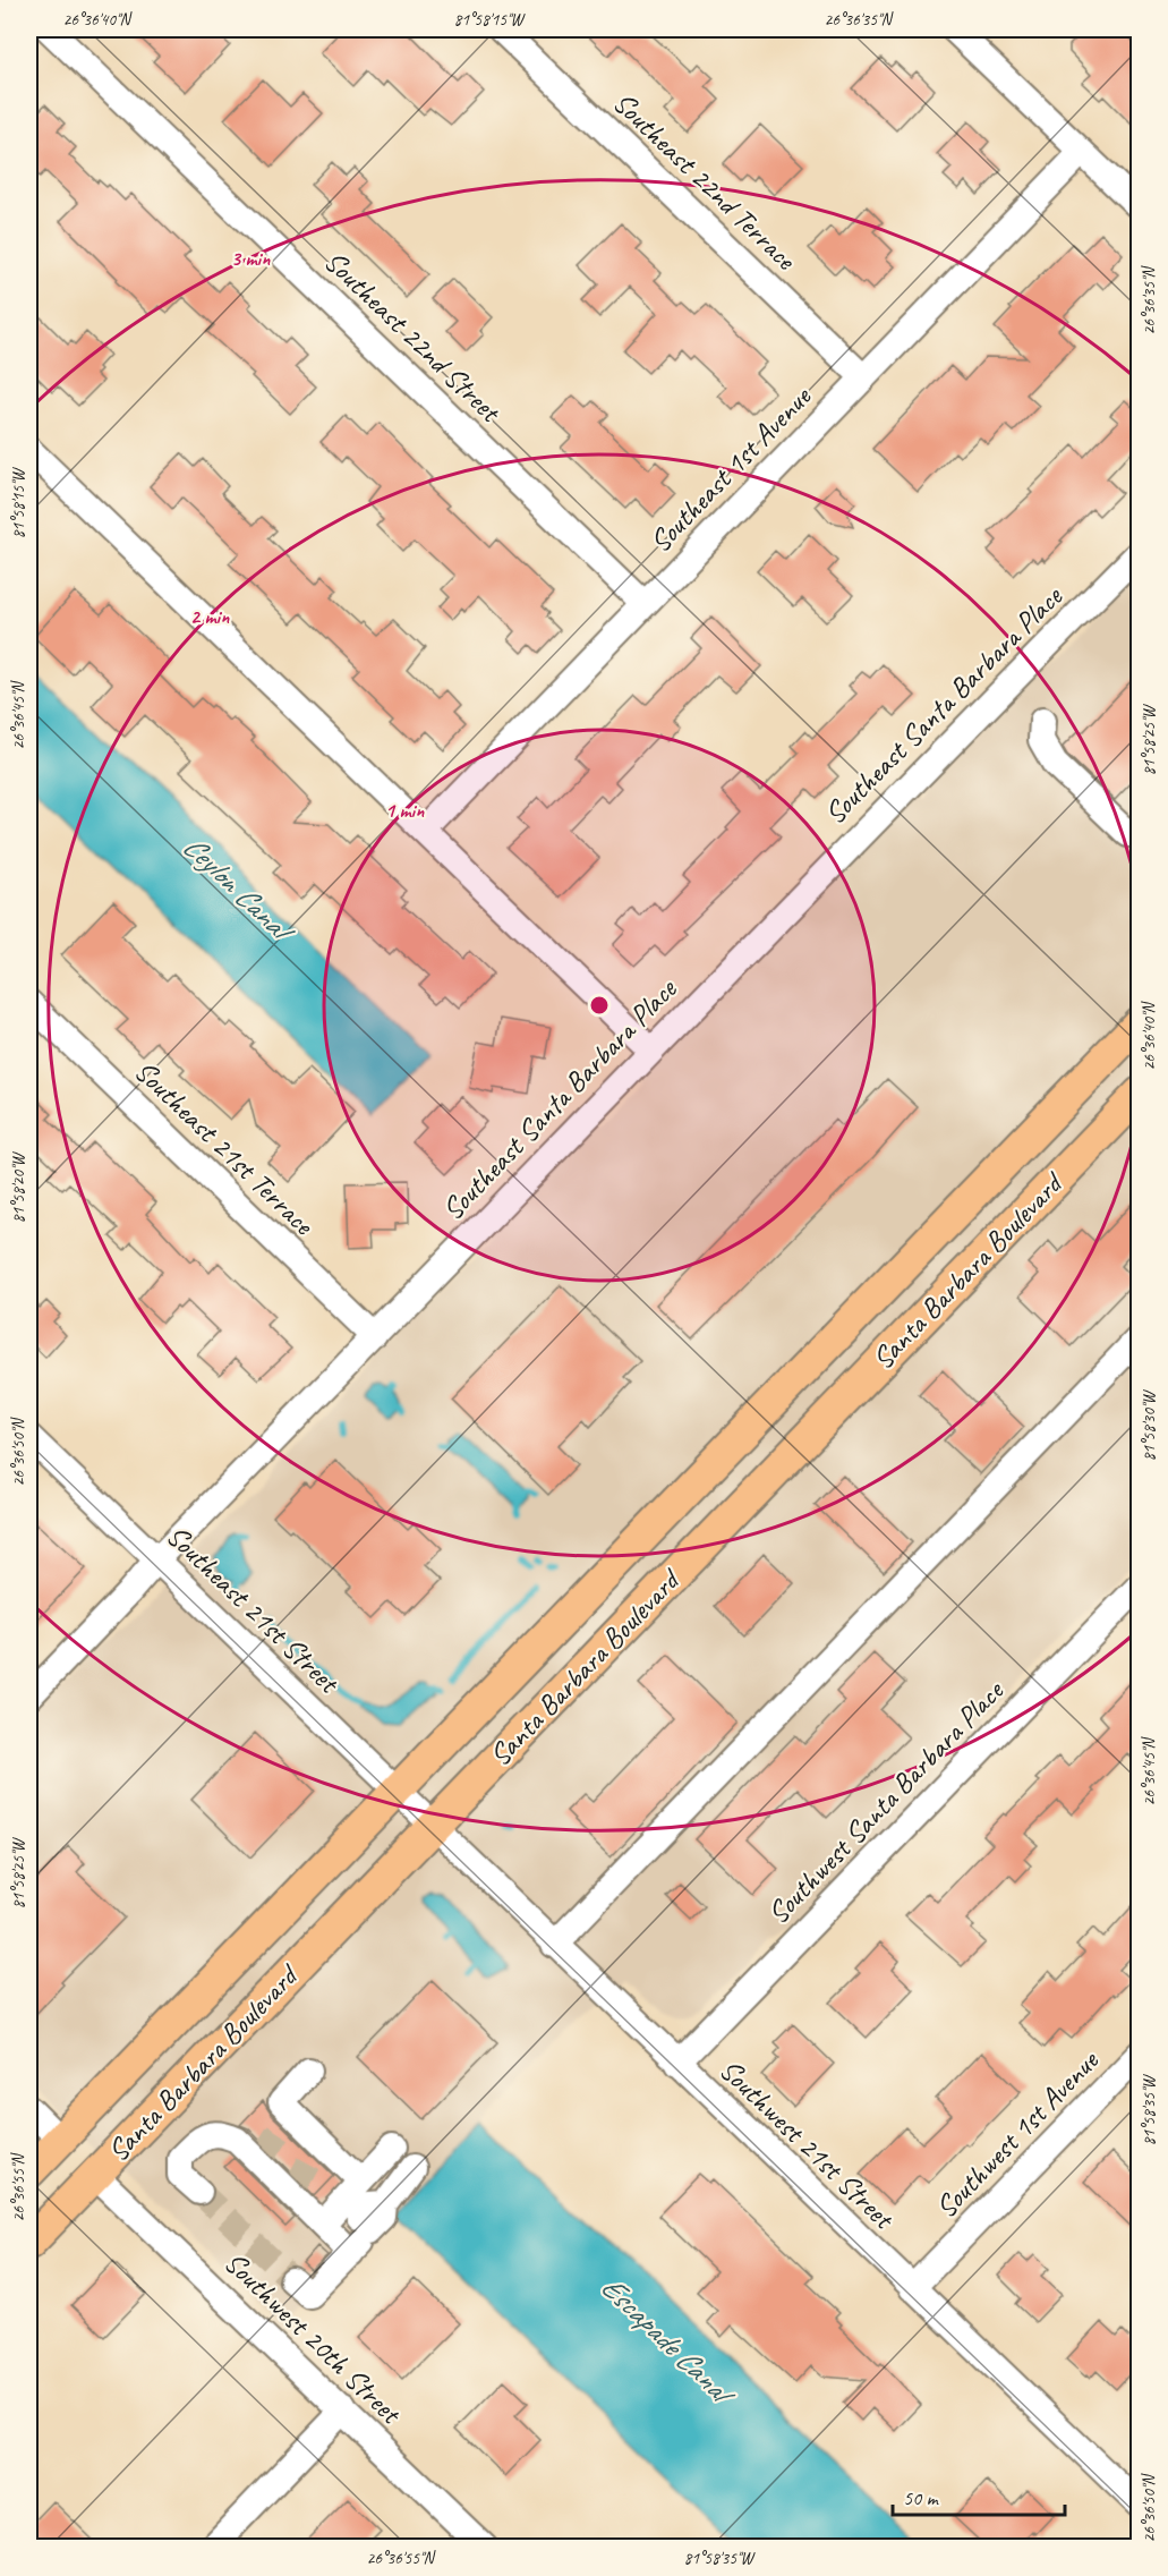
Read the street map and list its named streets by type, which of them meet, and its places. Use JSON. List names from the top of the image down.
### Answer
{
  "streets": {
    "main road": ["Santa Barbara Boulevard"],
    "street": [
      "Southeast 22nd Terrace",
      "Southeast 22nd Street",
      "Southeast 1st Avenue",
      "Southeast Santa Barbara Place",
      "Southeast 21st Terrace",
      "Southeast 21st Street",
      "Southwest Santa Barbara Place",
      "Southwest 1st Avenue",
      "Southwest 21st Street",
      "Southwest 20th Street"
    ]
  },
  "crossings": [
    ["Southeast 22nd Terrace", "Southeast 1st Avenue"],
    ["Southeast 22nd Street", "Southeast 1st Avenue"],
    ["Southeast Santa Barbara Place", "Southeast 21st Terrace"],
    ["Southeast Santa Barbara Place", "Southeast 21st Street"],
    ["Santa Barbara Boulevard", "Southeast 21st Street"],
    ["Santa Barbara Boulevard", "Southwest 21st Street"],
    ["Santa Barbara Boulevard", "Southwest 20th Street"],
    ["Southeast 21st Street", "Southwest 21st Street"],
    ["Southwest Santa Barbara Place", "Southwest 21st Street"],
    ["Southwest 1st Avenue", "Southwest 21st Street"]
  ],
  "water": ["Ceylon Canal", "Escapade Canal"],
  "scale_bar": "50 m",
  "coordinates": [
    "26°36'40\"N",
    "81°58'15\"W",
    "26°36'35\"N",
    "26°36'45\"N",
    "81°58'25\"W",
    "81°58'20\"W",
    "81°58'30\"W",
    "26°36'50\"N",
    "81°58'35\"W",
    "26°36'55\"N"
  ],
  "rings": ["3 min", "2 min", "1 min"]
}
